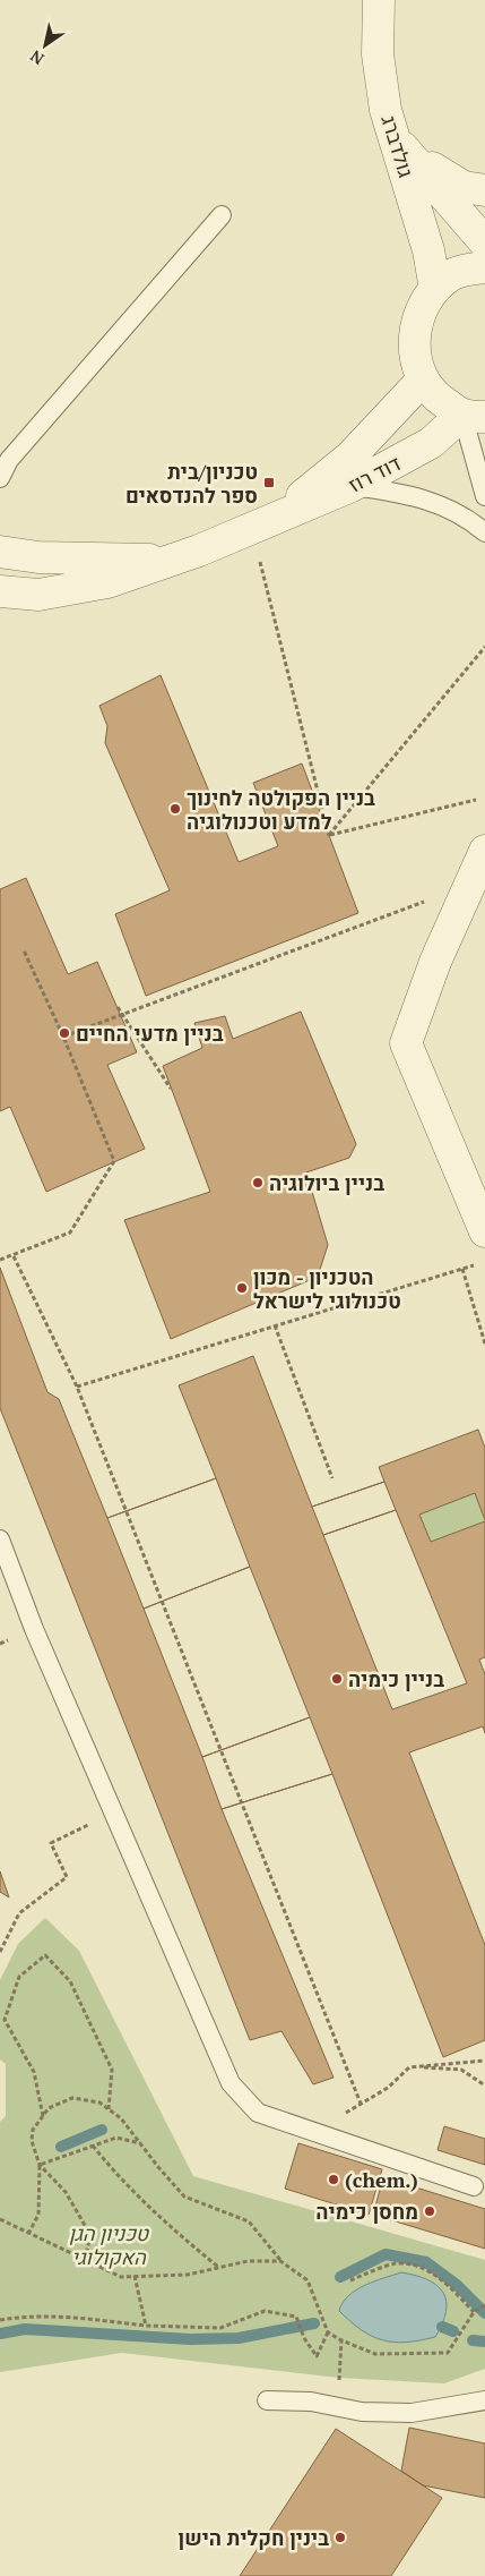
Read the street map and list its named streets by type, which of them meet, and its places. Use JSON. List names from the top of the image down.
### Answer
{
  "streets": {
    "street": ["גולדברג", "דוד רוז"]
  },
  "parks": ["טכניון הגן האקולוגי"],
  "places": {
    "transit": ["טכניון/בית ספר להנדסאים"],
    "other": [
      "בניין הפקולטה לחינוך למדע וטכנולוגיה",
      "בניין מדעי החיים",
      "בניין ביולוגיה",
      "הטכניון - מכון טכנולוגי לישראל",
      "בניין כימיה",
      "(chem.)",
      "מחסן כימיה",
      "בינין חקלית הישן"
    ]
  },
  "north": "bottom left"
}
